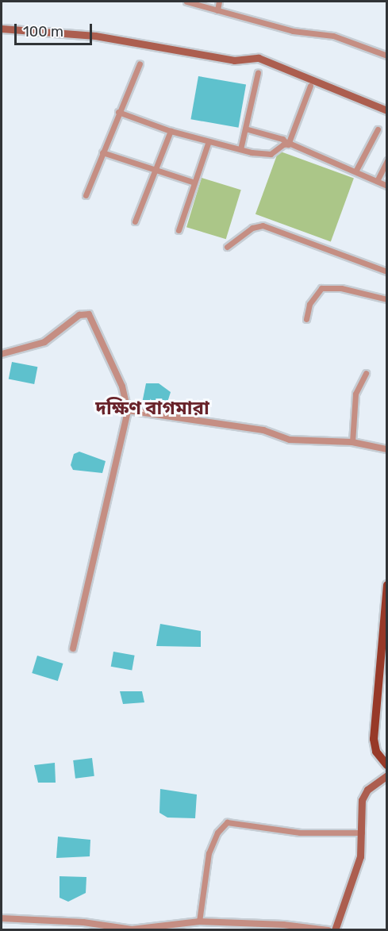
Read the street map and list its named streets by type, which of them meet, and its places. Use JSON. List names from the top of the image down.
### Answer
{
  "districts": ["দক্ষিণ বাগমারা"],
  "scale_bar": "100 m"
}
